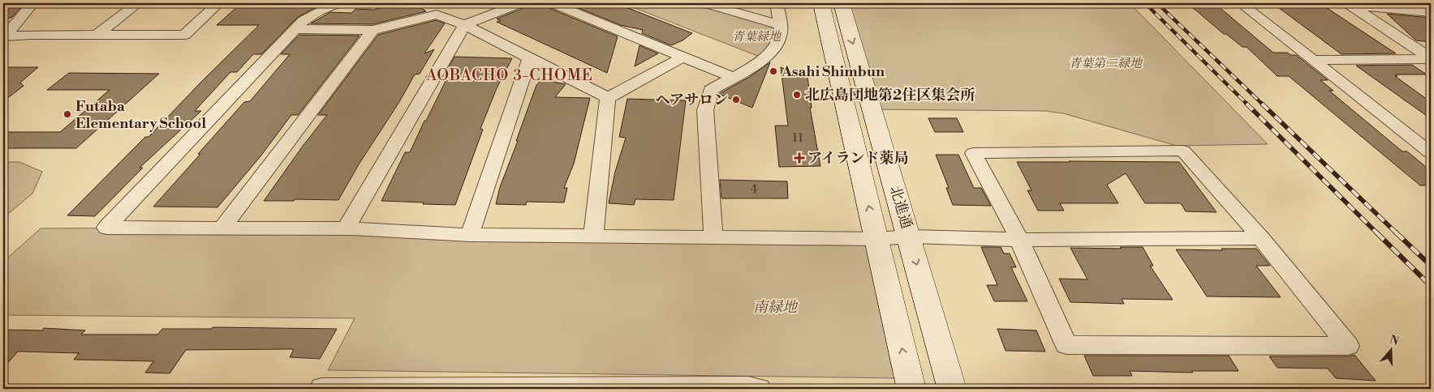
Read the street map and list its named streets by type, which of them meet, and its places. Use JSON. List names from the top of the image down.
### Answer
{
  "streets": {
    "street": ["北進通"]
  },
  "districts": ["AOBACHO 3-CHOME"],
  "parks": ["青葉緑地", "青葉第二緑地", "南緑地"],
  "places": {
    "other": [
      "Asahi Shimbun",
      "北広島団地第2住区集会所",
      "ヘアサロン",
      "Futaba Elementary School"
    ],
    "health": ["アイランド薬局"]
  },
  "house_numbers": ["11", "4"],
  "north": "top"
}
